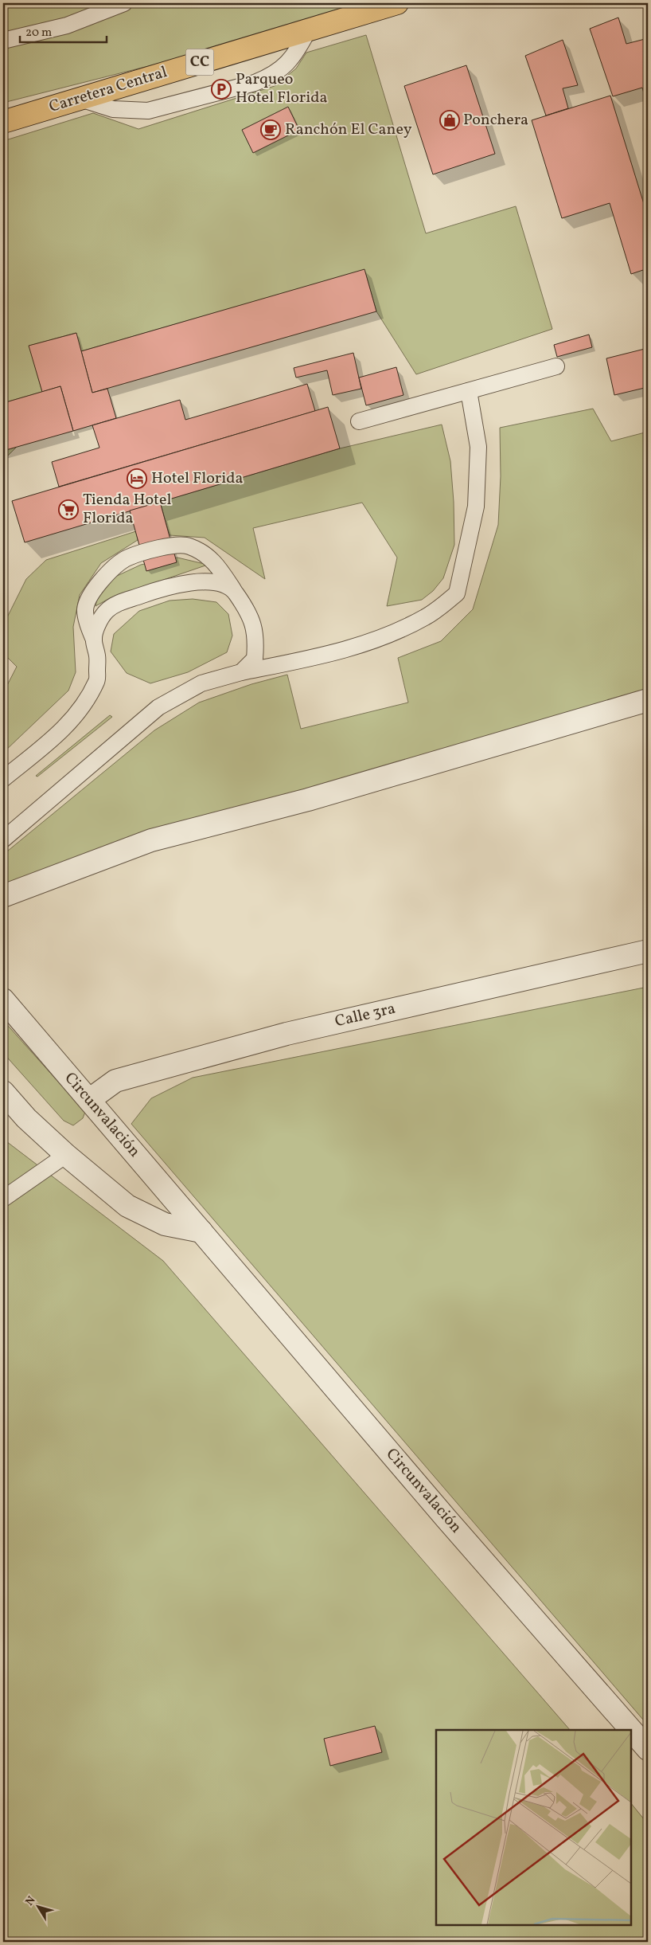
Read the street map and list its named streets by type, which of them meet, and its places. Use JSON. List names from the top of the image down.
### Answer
{
  "streets": {
    "highway": ["CC", "Carretera Central"],
    "street": ["Calle 3ra", "Circunvalación"]
  },
  "crossings": [
    ["Calle 3ra", "Circunvalación"]
  ],
  "places": {
    "parking": ["Parqueo Hotel Florida"],
    "shop": ["Ponchera"],
    "cafe": ["Ranchón El Caney"],
    "hotel": ["Hotel Florida"],
    "supermarket": ["Tienda Hotel Florida"]
  },
  "scale_bar": "20 m",
  "north": "top left"
}
